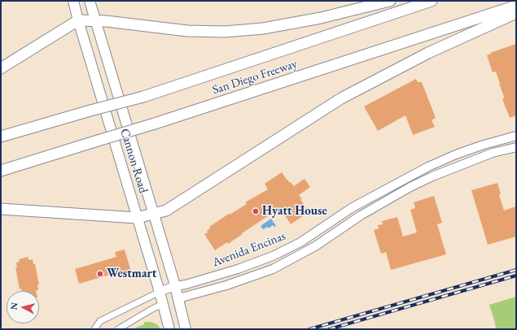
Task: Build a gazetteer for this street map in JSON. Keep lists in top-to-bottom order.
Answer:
{
  "streets": {
    "highway": ["San Diego Freeway"],
    "main road": ["Cannon Road"],
    "street": ["Avenida Encinas"]
  },
  "crossings": [
    ["Cannon Road", "Avenida Encinas"]
  ],
  "places": ["Hyatt House", "Westmart"],
  "north": "left"
}
